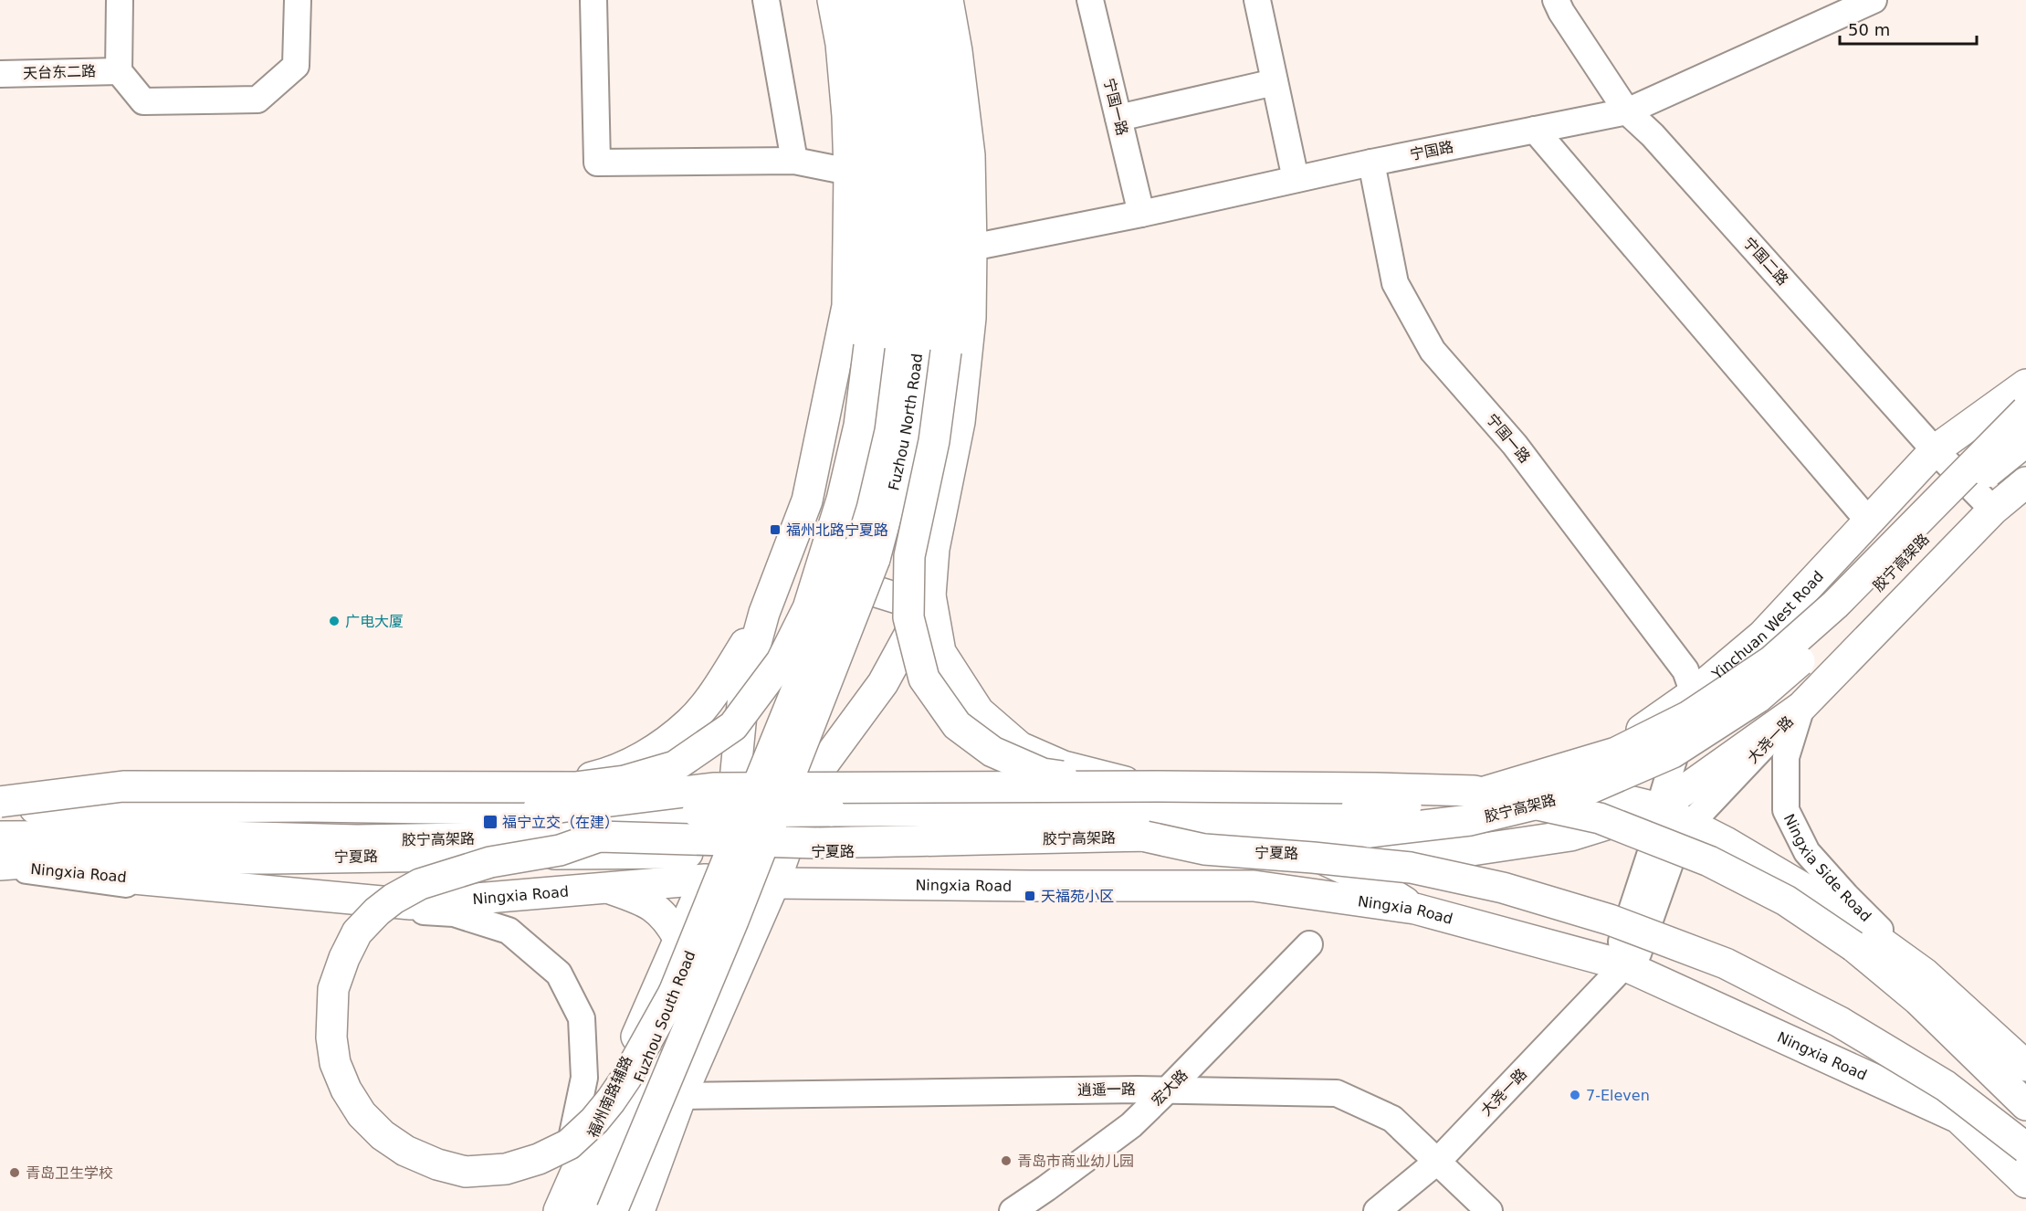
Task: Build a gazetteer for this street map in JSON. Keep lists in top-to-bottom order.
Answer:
{
  "streets": {
    "main road": [
      "Fuzhou North Road",
      "胶宁高架路",
      "Yinchuan West Road",
      "宁夏路",
      "Ningxia Road",
      "Fuzhou South Road",
      "福州南路辅路"
    ],
    "street": [
      "天台东二路",
      "宁国一路",
      "宁国路",
      "宁国二路",
      "大尧一路",
      "Ningxia Side Road",
      "宏大路",
      "逍遥一路"
    ]
  },
  "crossings": [
    ["宁国一路", "宁国路"],
    ["宁国一路", "Yinchuan West Road"],
    ["宁国路", "宁国二路"],
    ["宁国二路", "Yinchuan West Road"],
    ["Fuzhou North Road", "Fuzhou South Road"],
    ["Fuzhou North Road", "福州南路辅路"],
    ["大尧一路", "Ningxia Side Road"],
    ["大尧一路", "Ningxia Road"],
    ["大尧一路", "逍遥一路"],
    ["宁夏路", "Ningxia Road"],
    ["宁夏路", "福州南路辅路"],
    ["Ningxia Road", "福州南路辅路"],
    ["Fuzhou South Road", "福州南路辅路"],
    ["宏大路", "逍遥一路"]
  ],
  "places": {
    "transit": ["福州北路宁夏路", "福宁立交（在建）", "天福苑小区"],
    "other": [
      "广电大厦",
      "7-Eleven",
      "青岛市商业幼儿园",
      "青岛卫生学校"
    ]
  },
  "scale_bar": "50 m"
}
